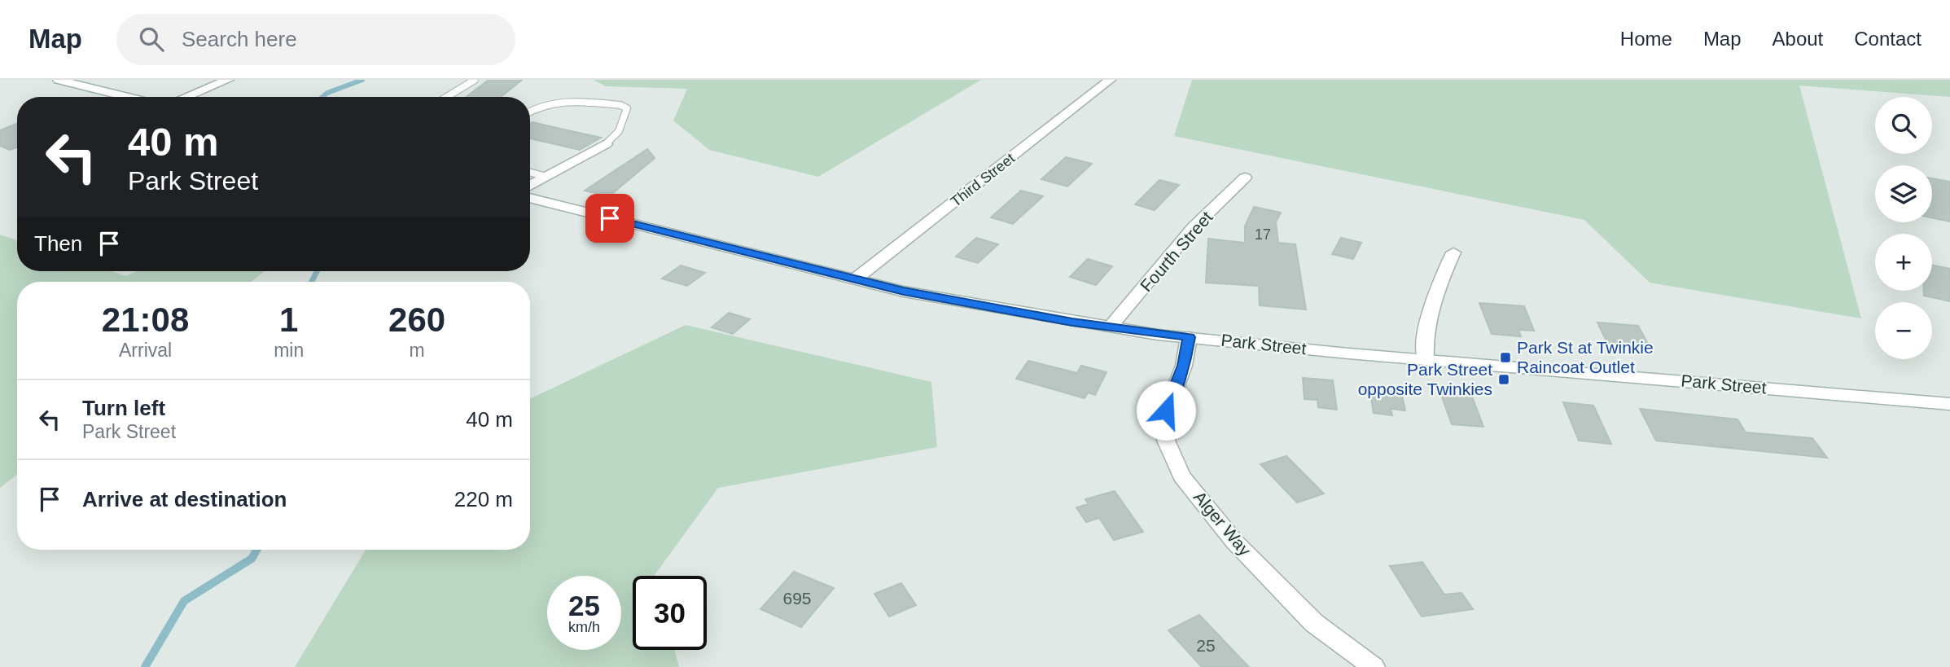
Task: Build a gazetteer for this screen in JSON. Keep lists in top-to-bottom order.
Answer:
{
  "streets": {
    "street": [
      "Third Street",
      "Fourth Street",
      "Park Street",
      "Alger Way"
    ]
  },
  "crossings": [
    ["Third Street", "Park Street"],
    ["Fourth Street", "Park Street"],
    ["Park Street", "Alger Way"]
  ],
  "places": {
    "transit": ["Park St at Twinkie Raincoat Outlet", "Park Street opposite Twinkies"]
  },
  "house_numbers": ["17", "695", "25"],
  "page": {
    "header": "Map",
    "search": "Search here",
    "nav": [
      "Home",
      "Map",
      "About",
      "Contact"
    ],
    "map_buttons": ["+", "−"],
    "turn": ["40 m", "Park Street"],
    "then": "Then",
    "eta": [
      "21:08",
      "Arrival",
      "1",
      "min",
      "260",
      "m"
    ],
    "list": [
      {
        "name": "Turn left",
        "note": "Park Street",
        "value": "40 m"
      },
      {
        "name": "Arrive at destination",
        "value": "220 m"
      }
    ],
    "speed": "25 km/h",
    "limit": "30"
  }
}
